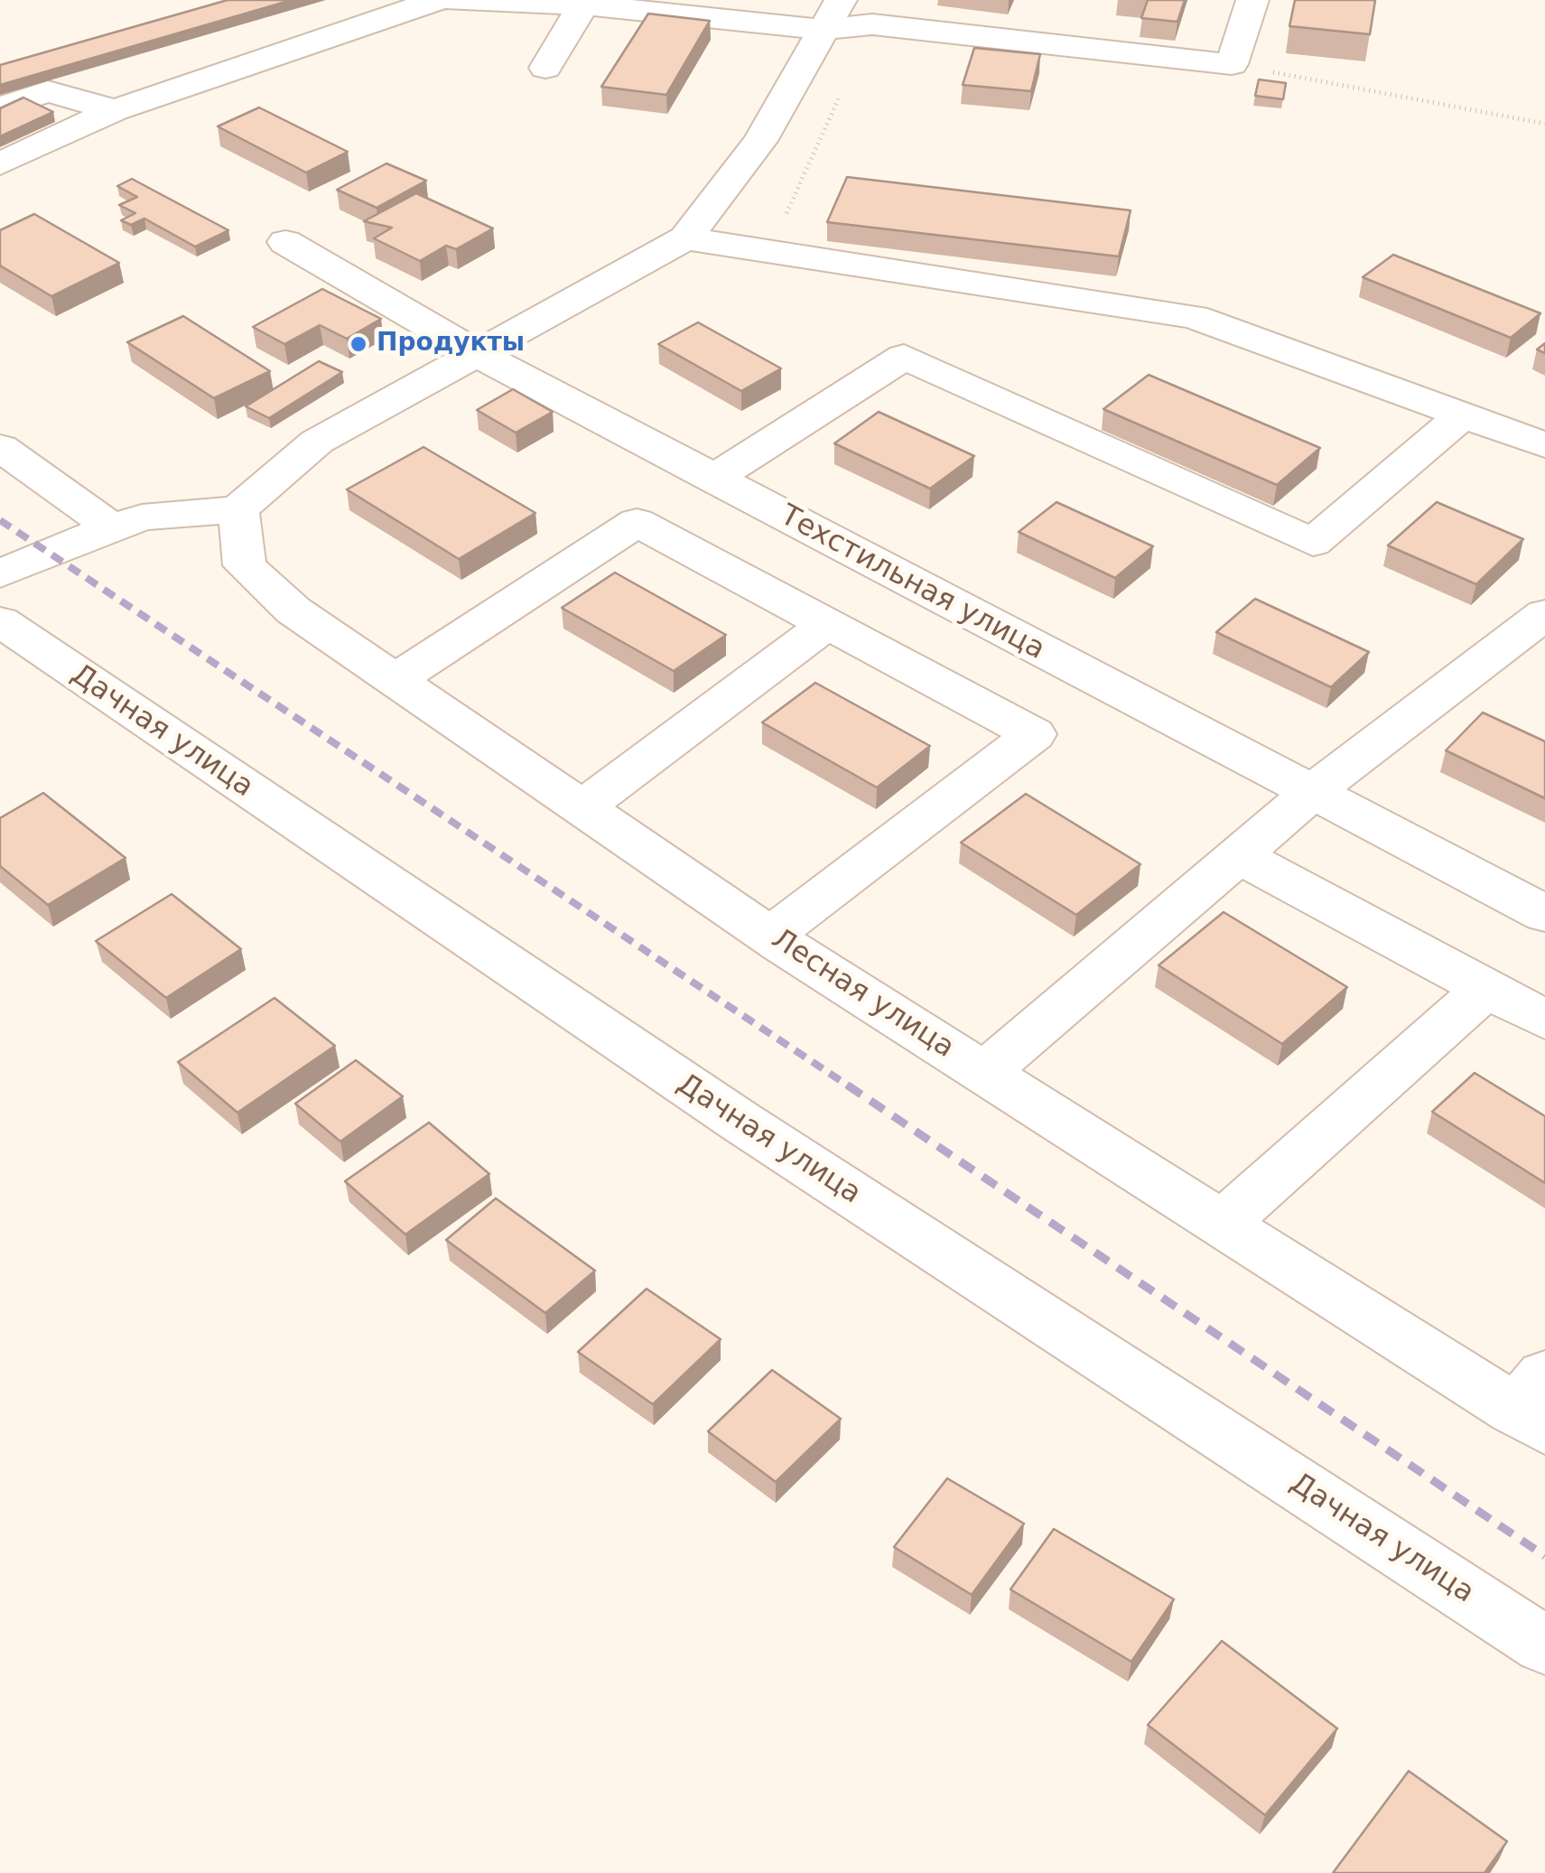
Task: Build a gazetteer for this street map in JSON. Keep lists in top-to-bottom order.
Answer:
{
  "streets": {
    "street": ["Техстильная улица", "Дачная улица", "Лесная улица"]
  },
  "places": ["Продукты"]
}
